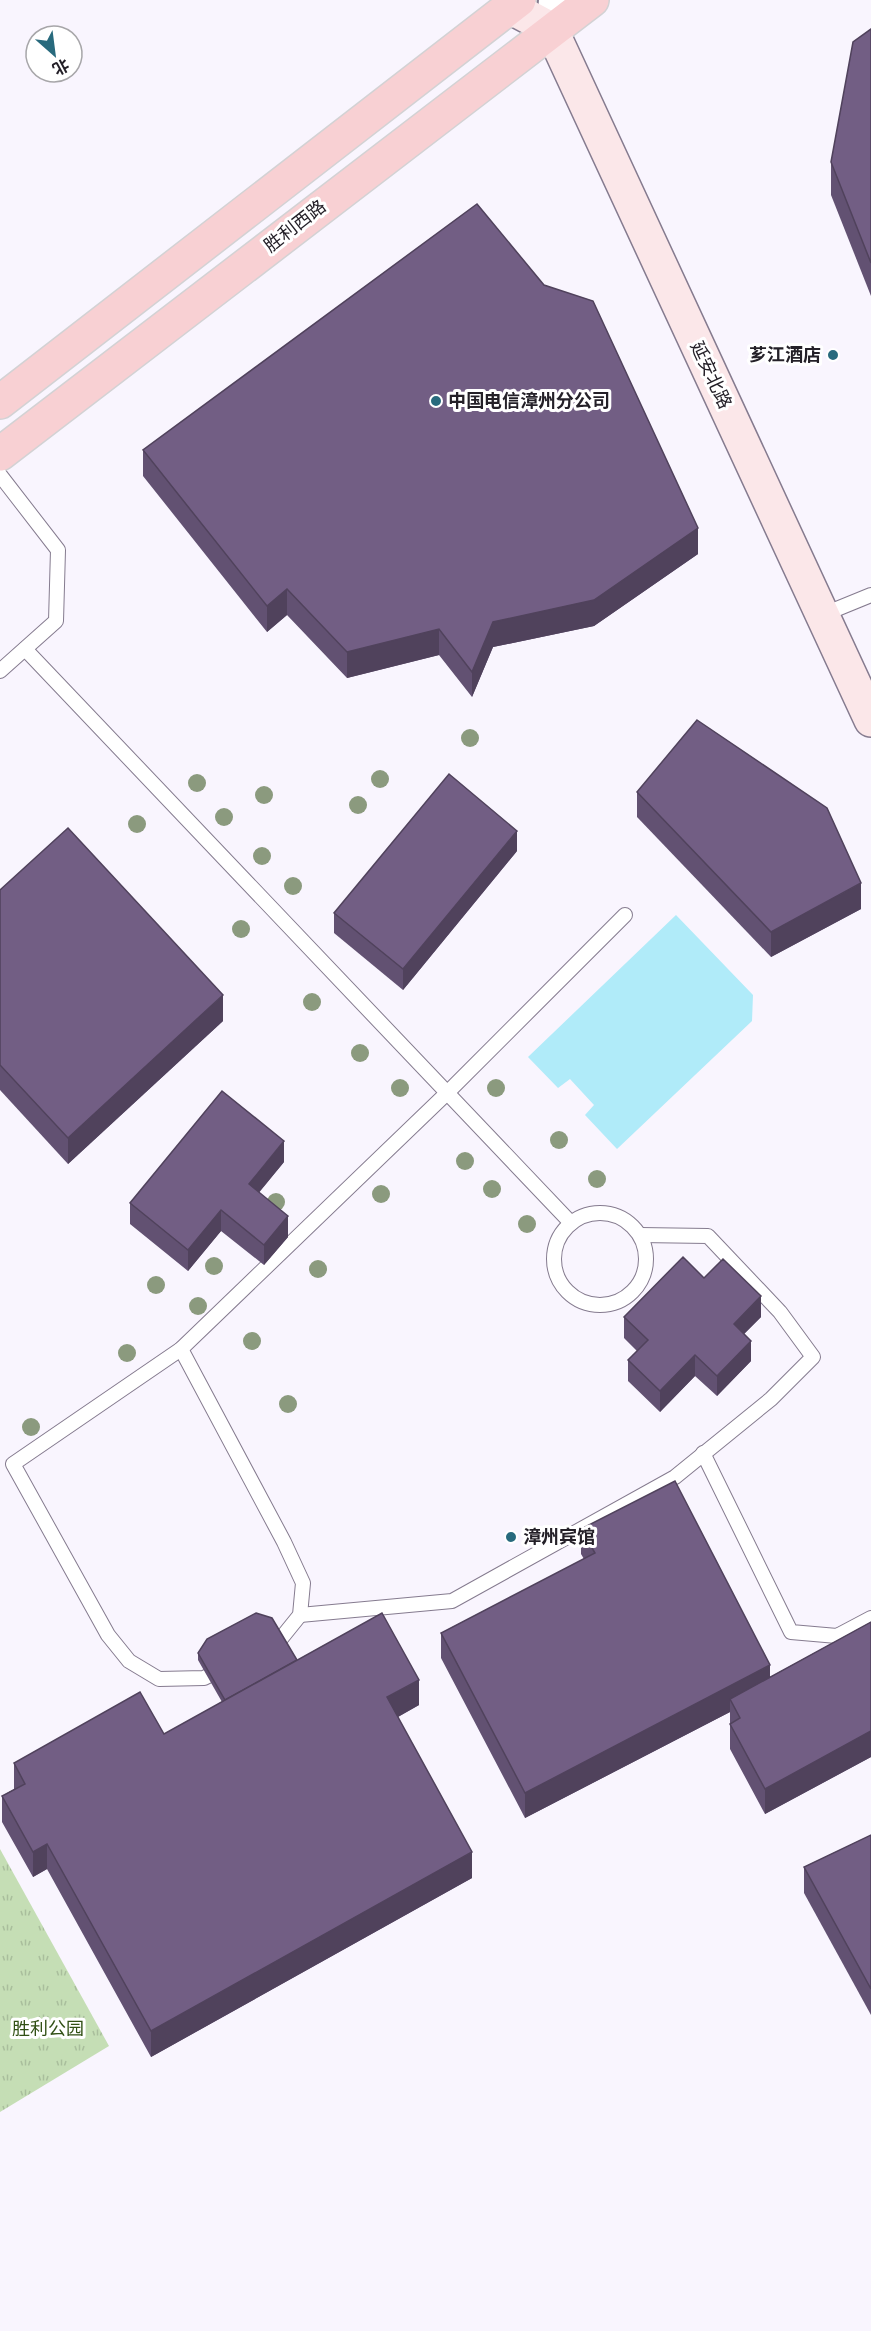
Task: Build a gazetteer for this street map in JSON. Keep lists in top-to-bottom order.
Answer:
{
  "streets": {
    "main road": ["胜利西路", "延安北路"]
  },
  "crossings": [
    ["胜利西路", "延安北路"]
  ],
  "parks": ["胜利公园"],
  "places": ["芗江酒店", "中国电信漳州分公司", "漳州宾馆"],
  "north": "bottom right"
}
